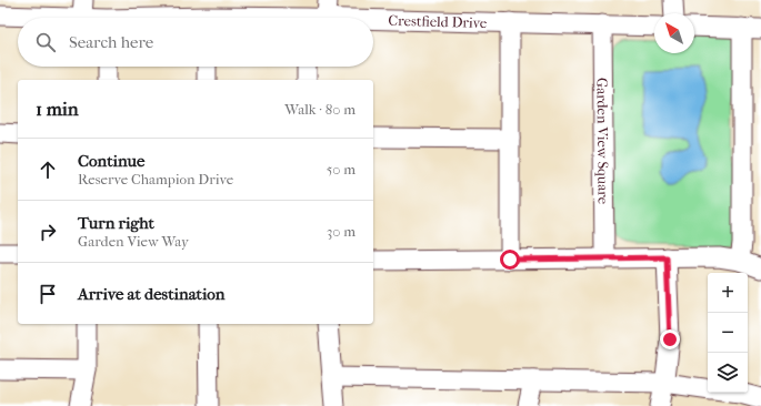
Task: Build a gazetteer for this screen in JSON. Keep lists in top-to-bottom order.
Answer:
{
  "streets": {
    "street": ["Crestfield Drive", "Garden View Square"]
  },
  "crossings": [
    ["Crestfield Drive", "Garden View Square"]
  ],
  "north": "top left",
  "page": {
    "search": "Search here",
    "heading": ["1 min", "Walk · 80 m"],
    "list": [
      ["Continue", "Reserve Champion Drive", "50 m"],
      ["Turn right", "Garden View Way", "30 m"],
      "Arrive at destination"
    ],
    "map_buttons": ["+", "−"]
  }
}
